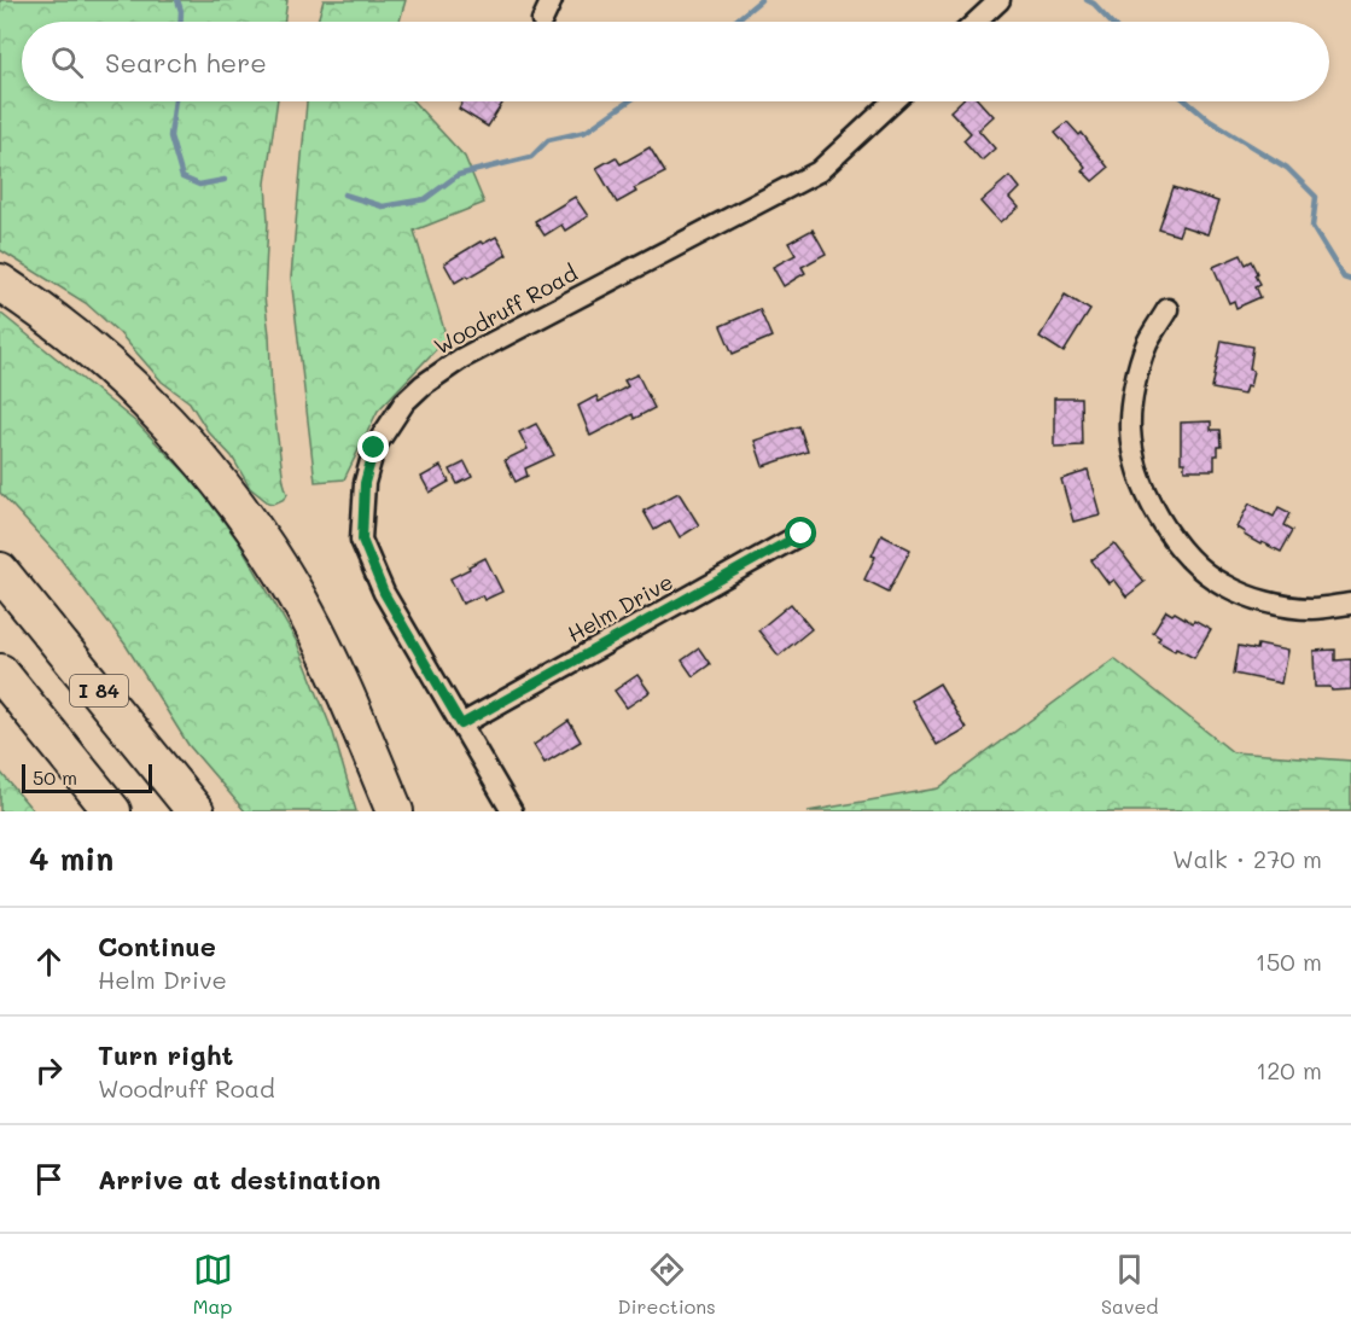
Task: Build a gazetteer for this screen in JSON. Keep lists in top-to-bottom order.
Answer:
{
  "streets": {
    "highway": ["I 84"],
    "street": ["Woodruff Road", "Helm Drive"]
  },
  "crossings": [
    ["Woodruff Road", "Helm Drive"]
  ],
  "scale_bar": "50 m",
  "page": {
    "search": "Search here",
    "scale": "50 m",
    "heading": ["4 min", "Walk · 270 m"],
    "list": [
      ["Continue", "Helm Drive", "150 m"],
      ["Turn right", "Woodruff Road", "120 m"],
      "Arrive at destination"
    ],
    "nav": ["Map", "Directions", "Saved"]
  }
}
